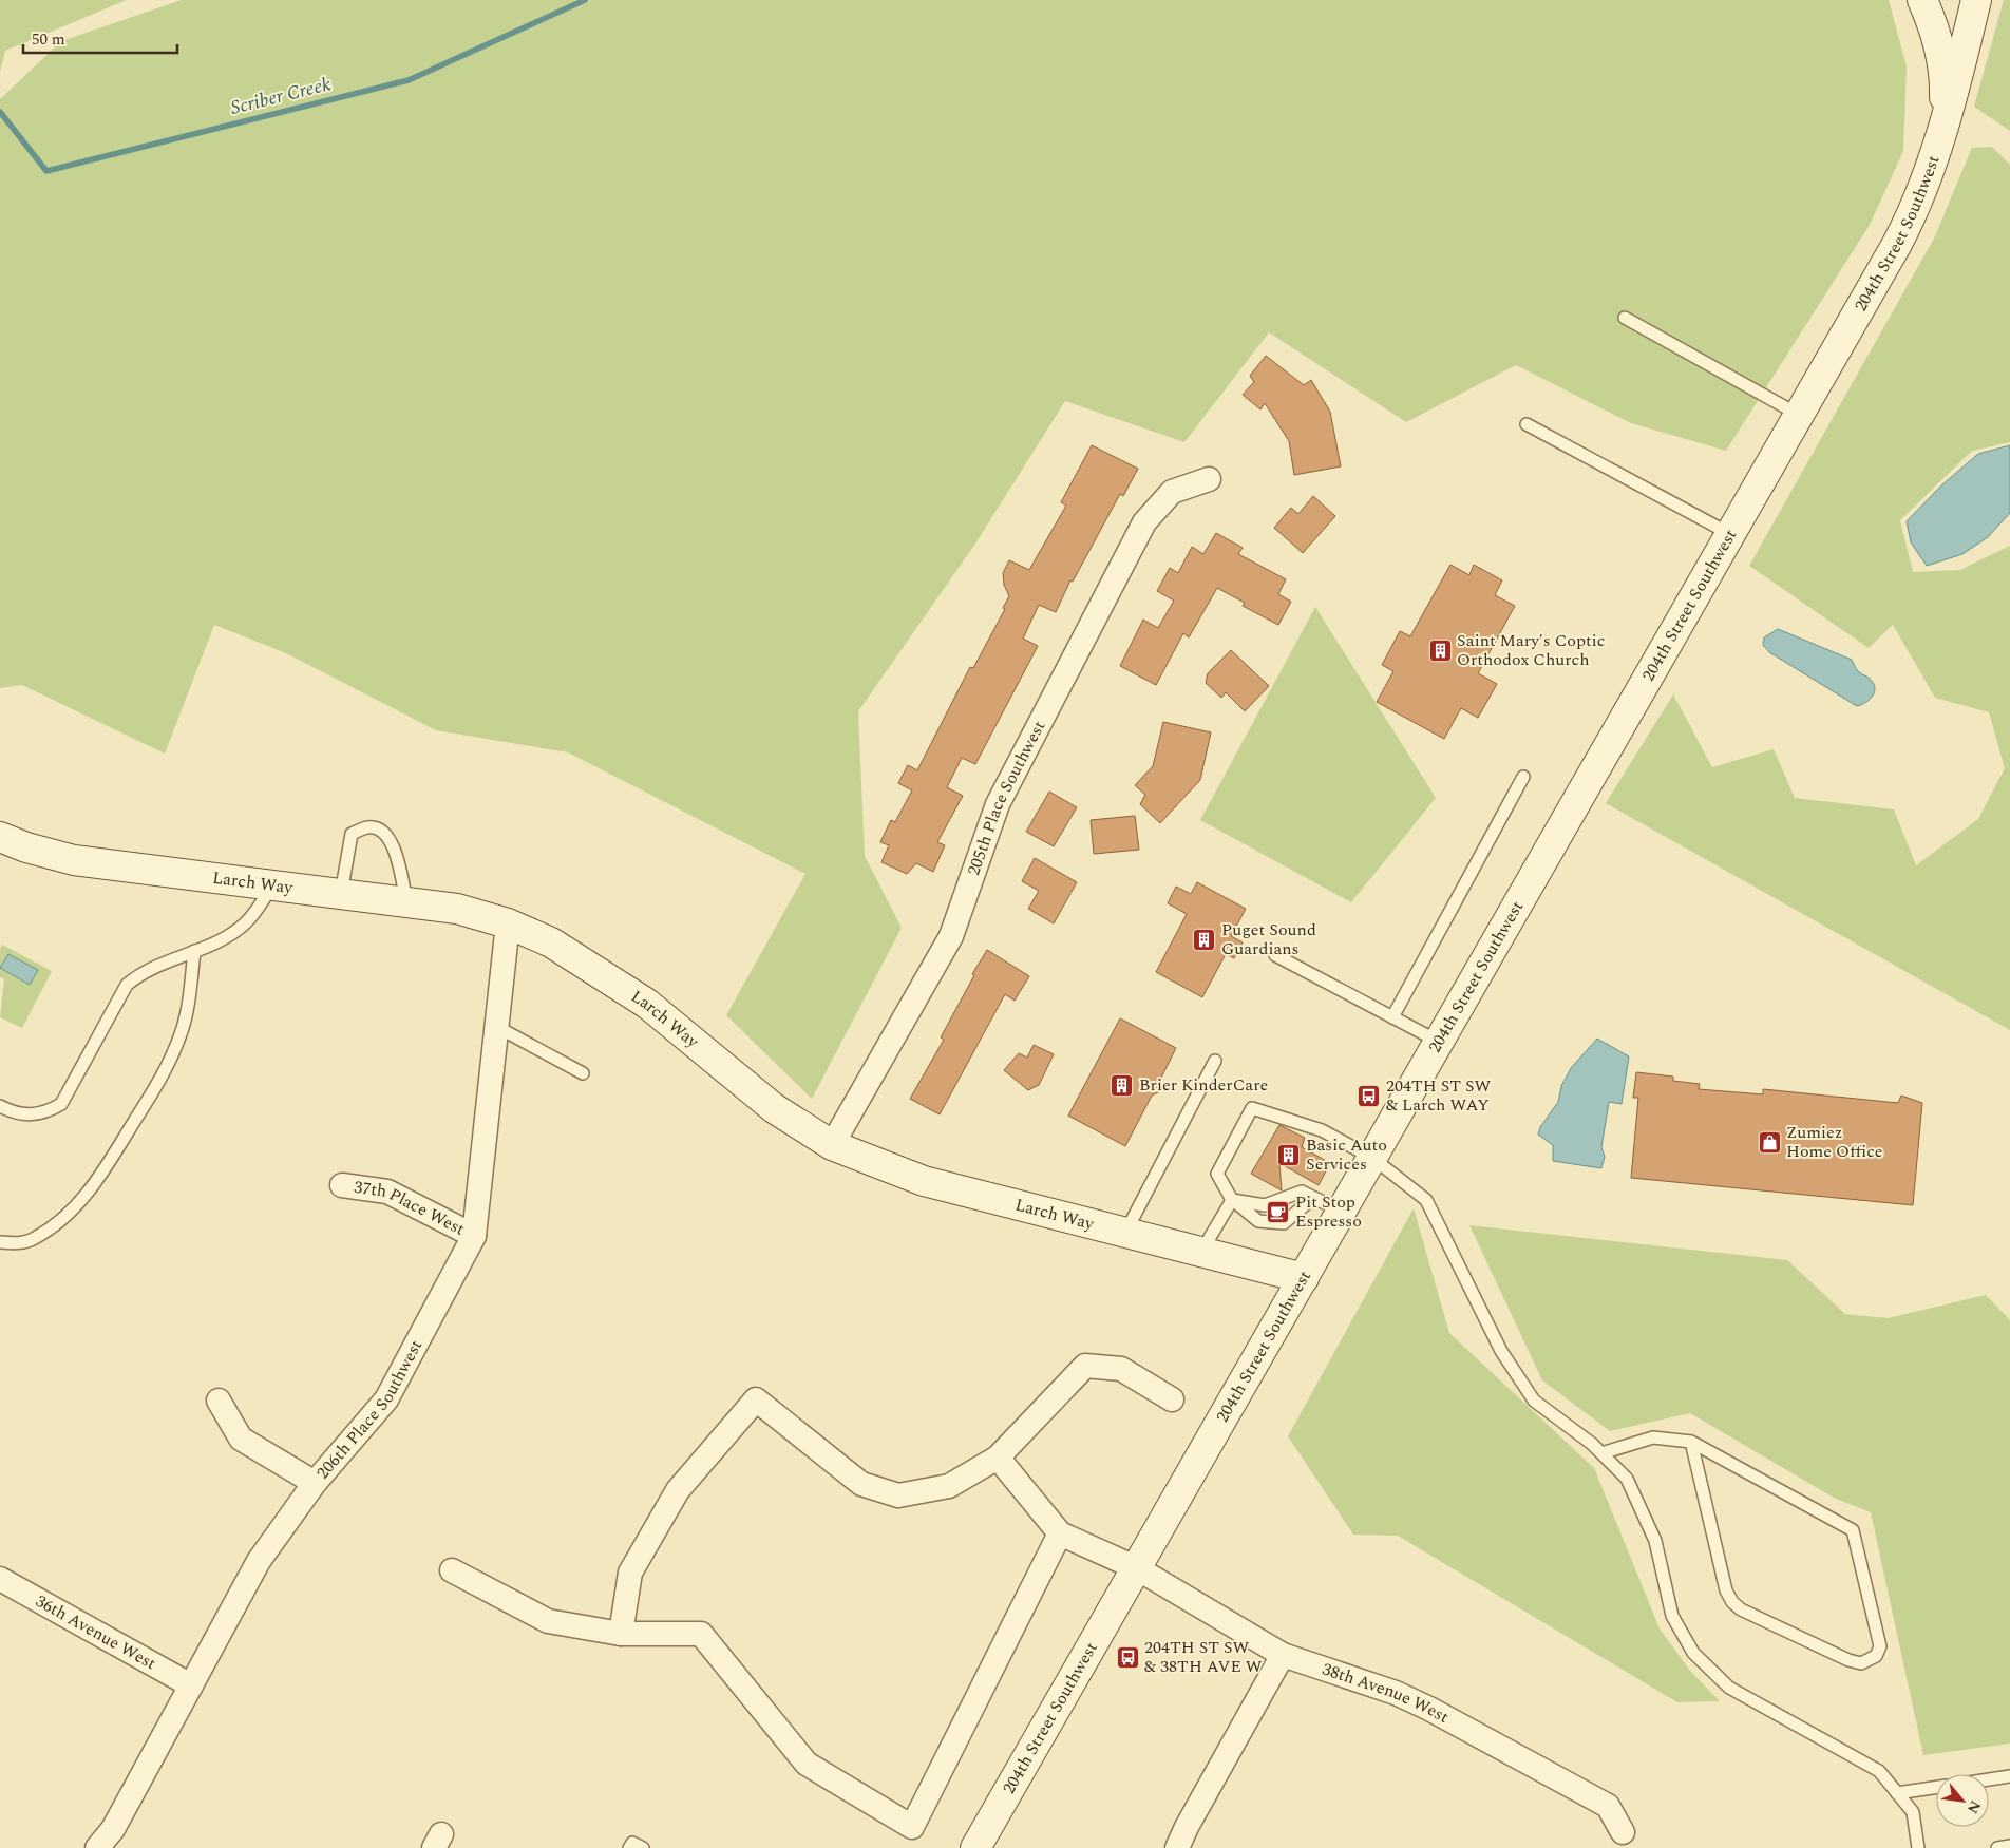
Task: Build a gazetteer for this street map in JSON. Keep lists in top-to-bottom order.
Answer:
{
  "streets": {
    "street": [
      "204th Street Southwest",
      "205th Place Southwest",
      "Larch Way",
      "37th Place West",
      "206th Place Southwest",
      "36th Avenue West",
      "38th Avenue West"
    ]
  },
  "crossings": [
    ["204th Street Southwest", "Larch Way"],
    ["204th Street Southwest", "38th Avenue West"],
    ["205th Place Southwest", "Larch Way"],
    ["Larch Way", "206th Place Southwest"],
    ["37th Place West", "206th Place Southwest"],
    ["206th Place Southwest", "36th Avenue West"]
  ],
  "water": ["Scriber Creek"],
  "places": {
    "building": [
      "Saint Mary's Coptic Orthodox Church",
      "Puget Sound Guardians",
      "Brier KinderCare",
      "Basic Auto Services"
    ],
    "bus stop": ["204TH ST SW & Larch WAY", "204TH ST SW & 38TH AVE W"],
    "shop": ["Zumiez Home Office"],
    "cafe": ["Pit Stop Espresso"]
  },
  "scale_bar": "50 m",
  "north": "bottom right"
}
